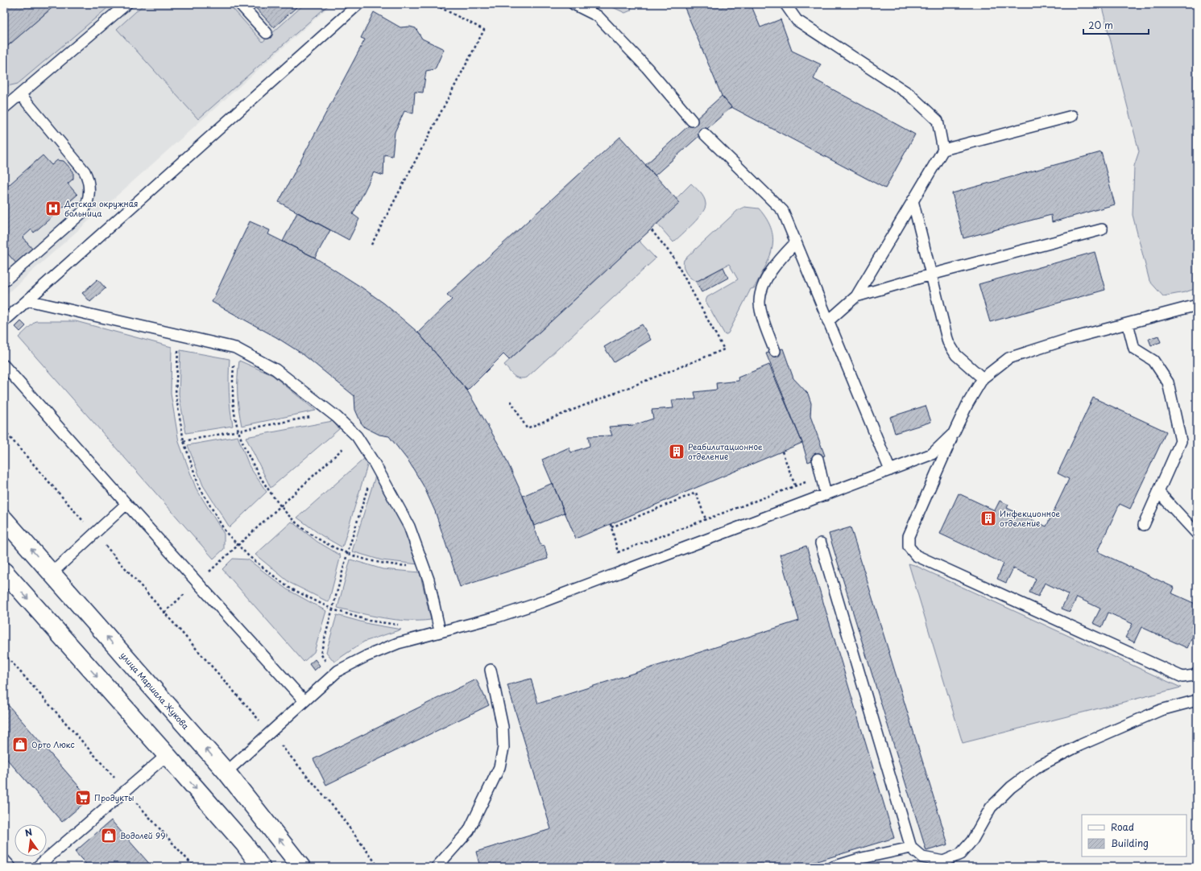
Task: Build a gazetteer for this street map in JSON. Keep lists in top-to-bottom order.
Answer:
{
  "streets": {
    "main road": ["улица Маршала Жукова"]
  },
  "places": {
    "hospital": ["Детская окружная больница"],
    "building": ["Реабилитационное отделение", "Инфекционное отделение"],
    "shop": ["Орто Люкс", "Водолей 99"],
    "supermarket": ["Продукты"]
  },
  "legend": ["Road", "Building"],
  "scale_bar": "20 m",
  "north": "top"
}
